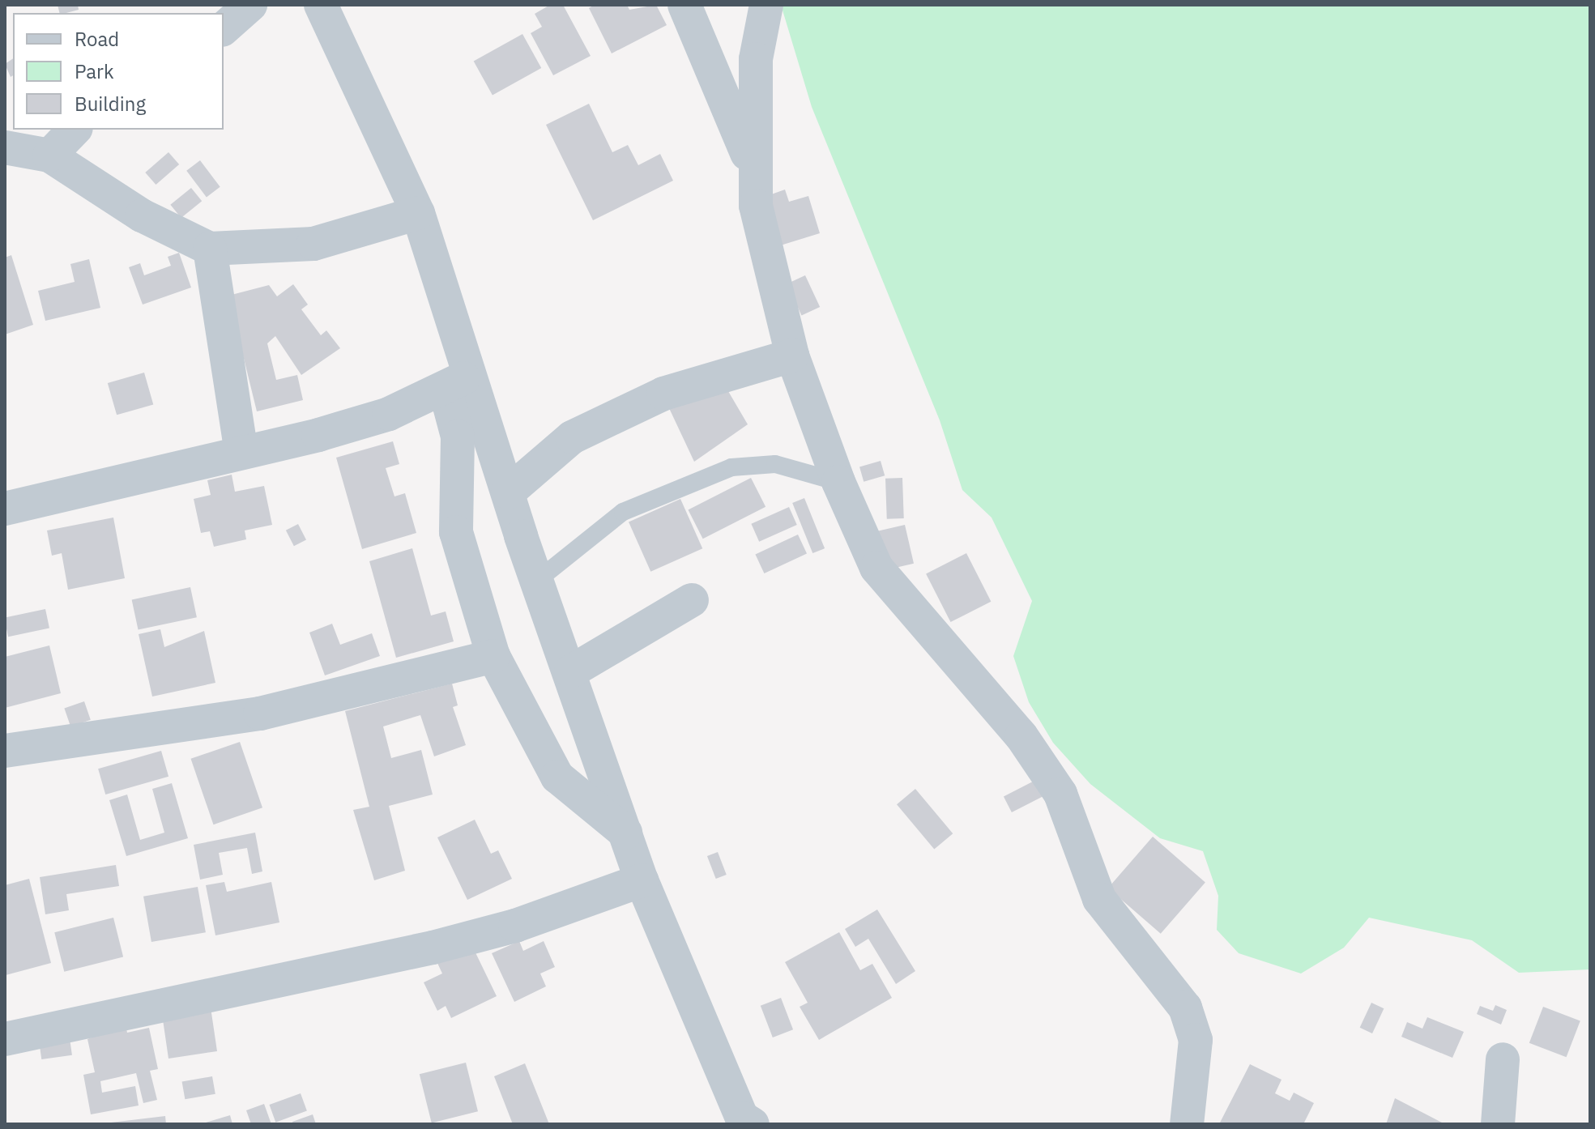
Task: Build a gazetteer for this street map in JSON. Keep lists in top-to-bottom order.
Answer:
{
  "legend": ["Road", "Park", "Building"]
}
